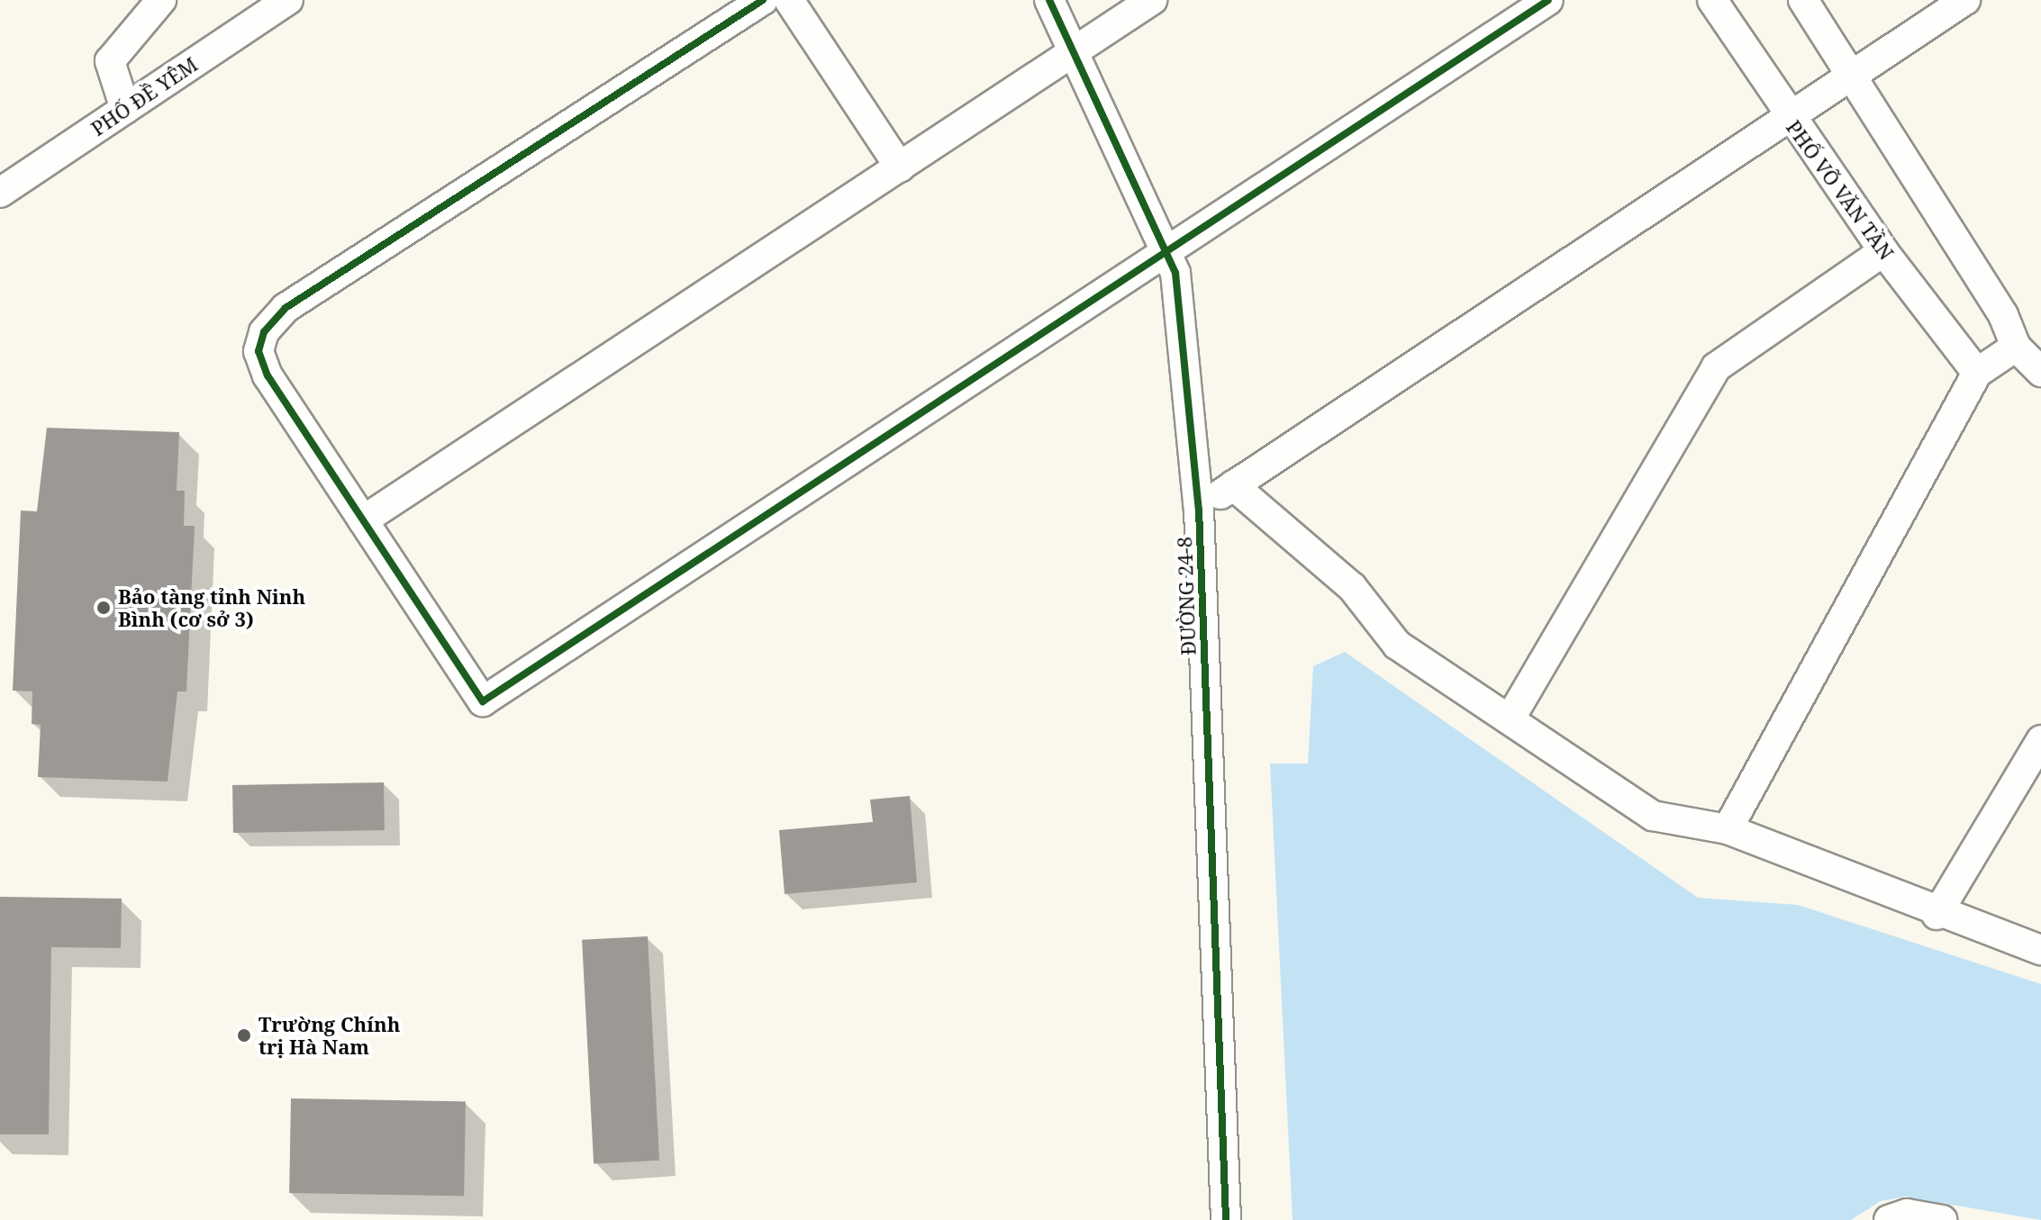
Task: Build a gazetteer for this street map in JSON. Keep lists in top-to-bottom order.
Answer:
{
  "streets": {
    "street": ["PHỐ ĐỀ YÊM", "PHỐ VÕ VĂN TẦN", "ĐƯỜNG 24-8"]
  },
  "places": ["Bảo tàng tỉnh Ninh Bình (cơ sở 3)", "Trường Chính trị Hà Nam"]
}
